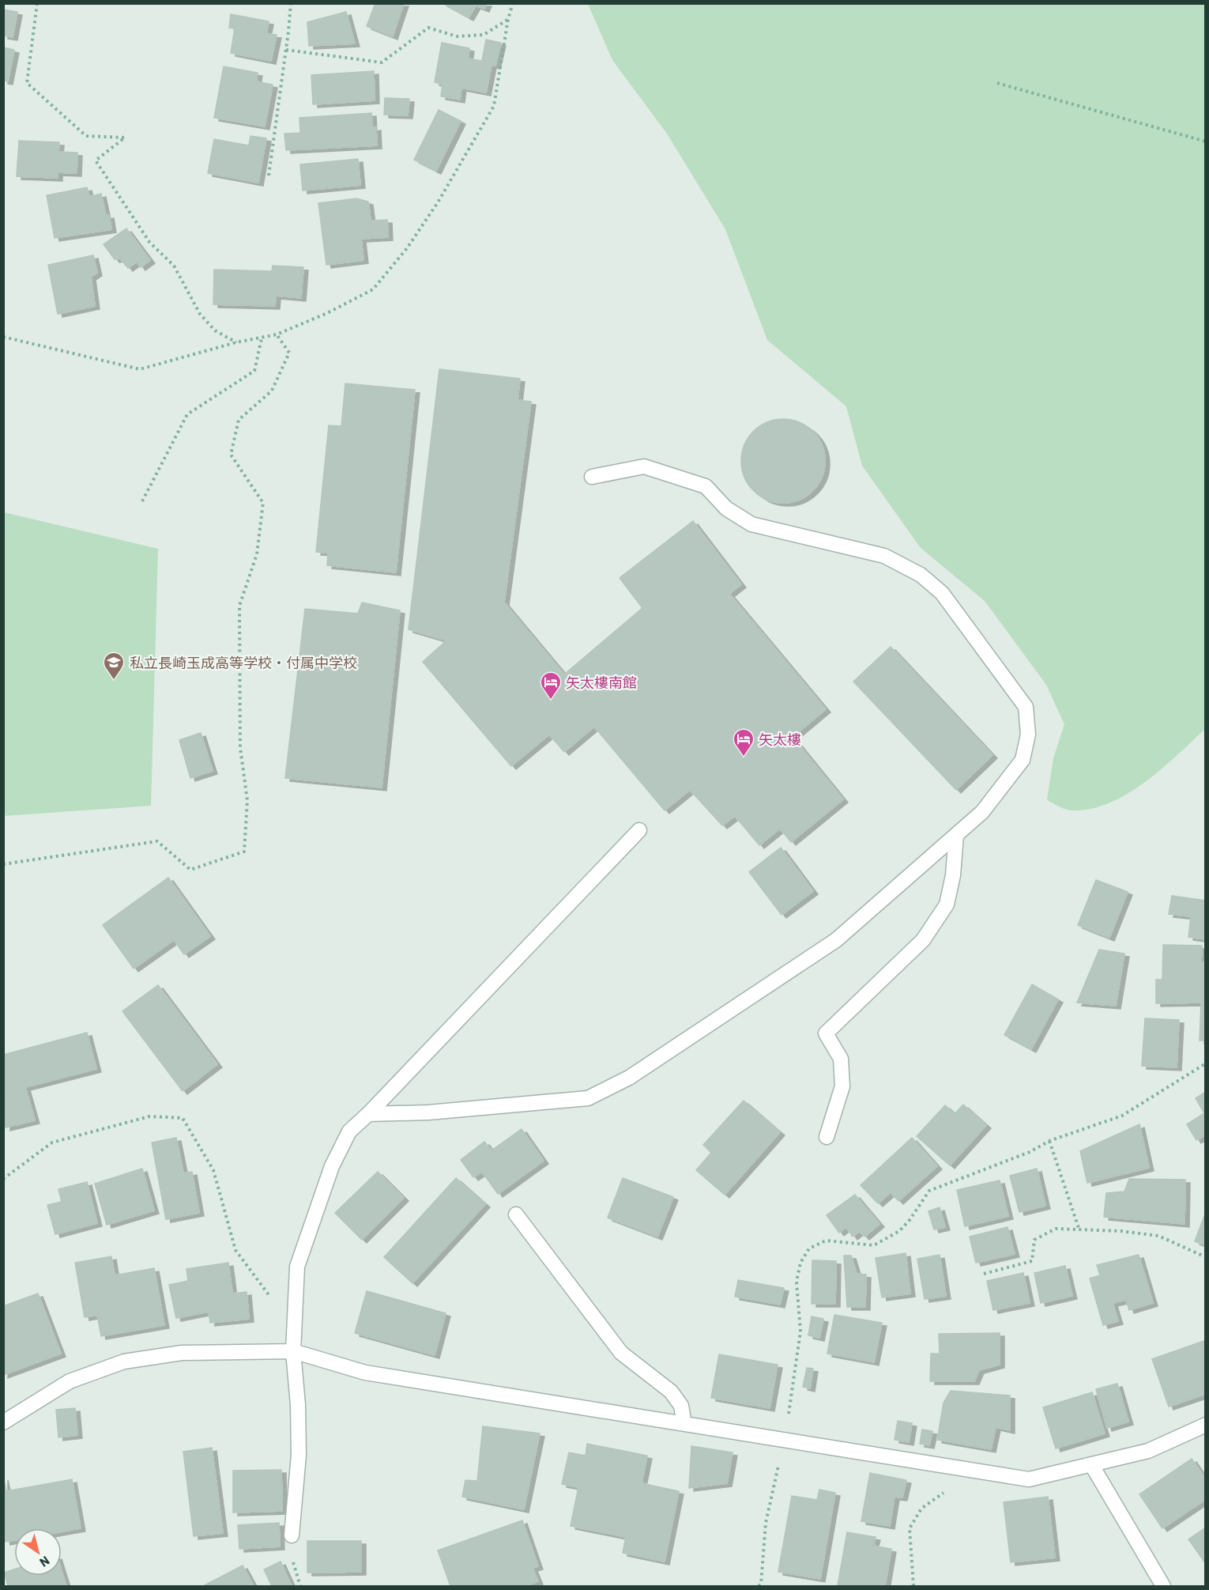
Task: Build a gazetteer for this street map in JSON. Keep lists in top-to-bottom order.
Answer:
{
  "places": {
    "school or university": ["私立長崎玉成高等学校・付属中学校"],
    "hotel": ["矢太樓南館", "矢太樓"]
  },
  "north": "bottom right"
}
